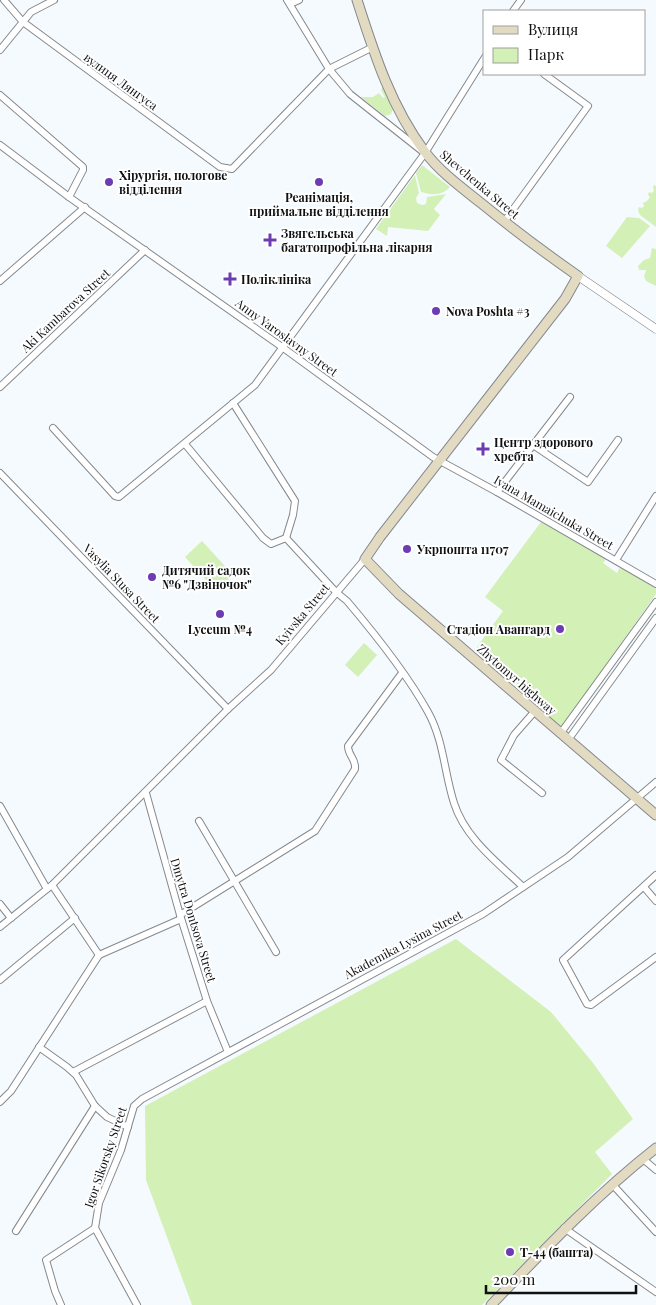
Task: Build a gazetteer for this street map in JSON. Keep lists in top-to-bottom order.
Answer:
{
  "streets": {
    "main road": ["Shevchenka Street", "Kyivska Street", "Zhytomyr highway"],
    "street": [
      "вулиця Лянгуса",
      "Aki Kambarova Street",
      "Anny Yaroslavny Street",
      "Ivana Mamaichuka Street",
      "Vasylia Stusa Street",
      "Dmytra Dontsova Street",
      "Akademika Lysina Street",
      "Igor Sikorsky Street"
    ]
  },
  "crossings": [
    ["Shevchenka Street", "Kyivska Street"],
    ["Aki Kambarova Street", "Anny Yaroslavny Street"],
    ["Anny Yaroslavny Street", "Ivana Mamaichuka Street"],
    ["Anny Yaroslavny Street", "Kyivska Street"],
    ["Ivana Mamaichuka Street", "Kyivska Street"],
    ["Vasylia Stusa Street", "Kyivska Street"],
    ["Kyivska Street", "Zhytomyr highway"],
    ["Kyivska Street", "Dmytra Dontsova Street"],
    ["Zhytomyr highway", "Akademika Lysina Street"],
    ["Dmytra Dontsova Street", "Akademika Lysina Street"],
    ["Akademika Lysina Street", "Igor Sikorsky Street"]
  ],
  "places": {
    "other": [
      "Хірургія, пологове відділення",
      "Реанімація, приймальне відділення",
      "Nova Poshta #3",
      "Укрпошта 11707",
      "Дитячий садок №6 \"Дзвіночок\"",
      "Lyceum №4",
      "Стадіон Авангард",
      "Т-44 (башта)"
    ],
    "health": ["Звягельська багатопрофільна лікарня", "Поліклініка", "Центр здорового хребта"]
  },
  "legend": ["Вулиця", "Парк"],
  "scale_bar": "200 m"
}
